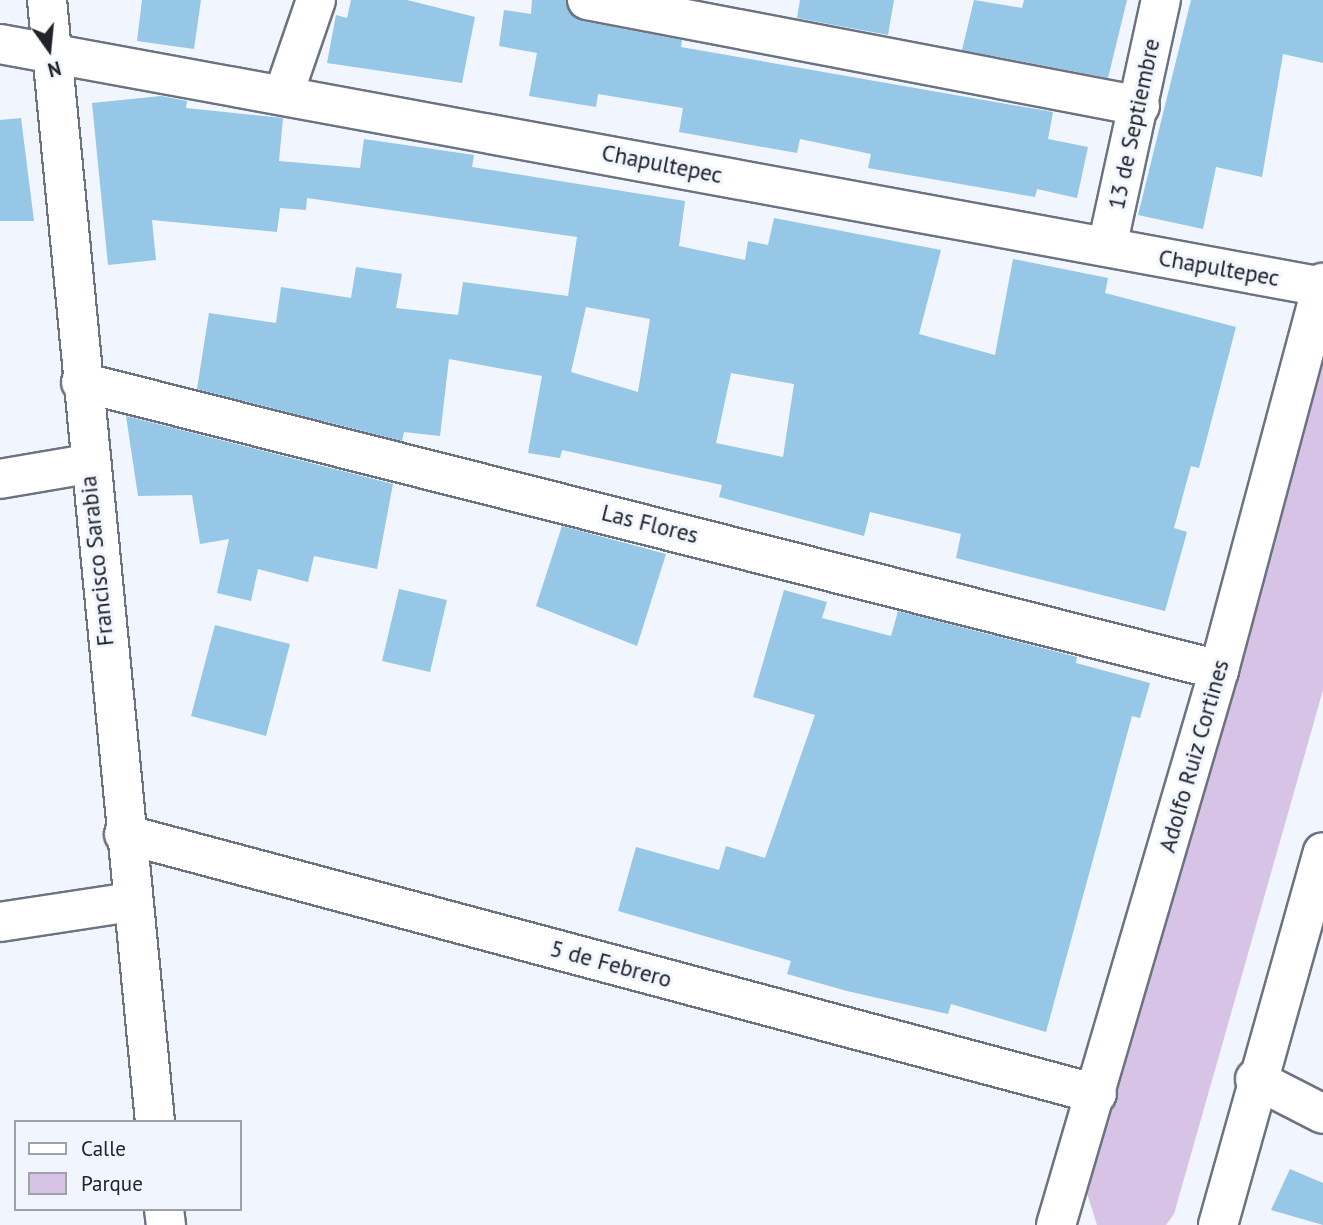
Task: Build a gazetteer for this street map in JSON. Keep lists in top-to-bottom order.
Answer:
{
  "streets": {
    "street": [
      "13 de Septiembre",
      "Chapultepec",
      "Las Flores",
      "Francisco Sarabia",
      "Adolfo Ruiz Cortines",
      "5 de Febrero"
    ]
  },
  "crossings": [
    ["13 de Septiembre", "Chapultepec"],
    ["Chapultepec", "Francisco Sarabia"],
    ["Chapultepec", "Adolfo Ruiz Cortines"],
    ["Las Flores", "Francisco Sarabia"],
    ["Las Flores", "Adolfo Ruiz Cortines"],
    ["Francisco Sarabia", "5 de Febrero"],
    ["Adolfo Ruiz Cortines", "5 de Febrero"]
  ],
  "legend": ["Calle", "Parque"],
  "north": "bottom"
}
